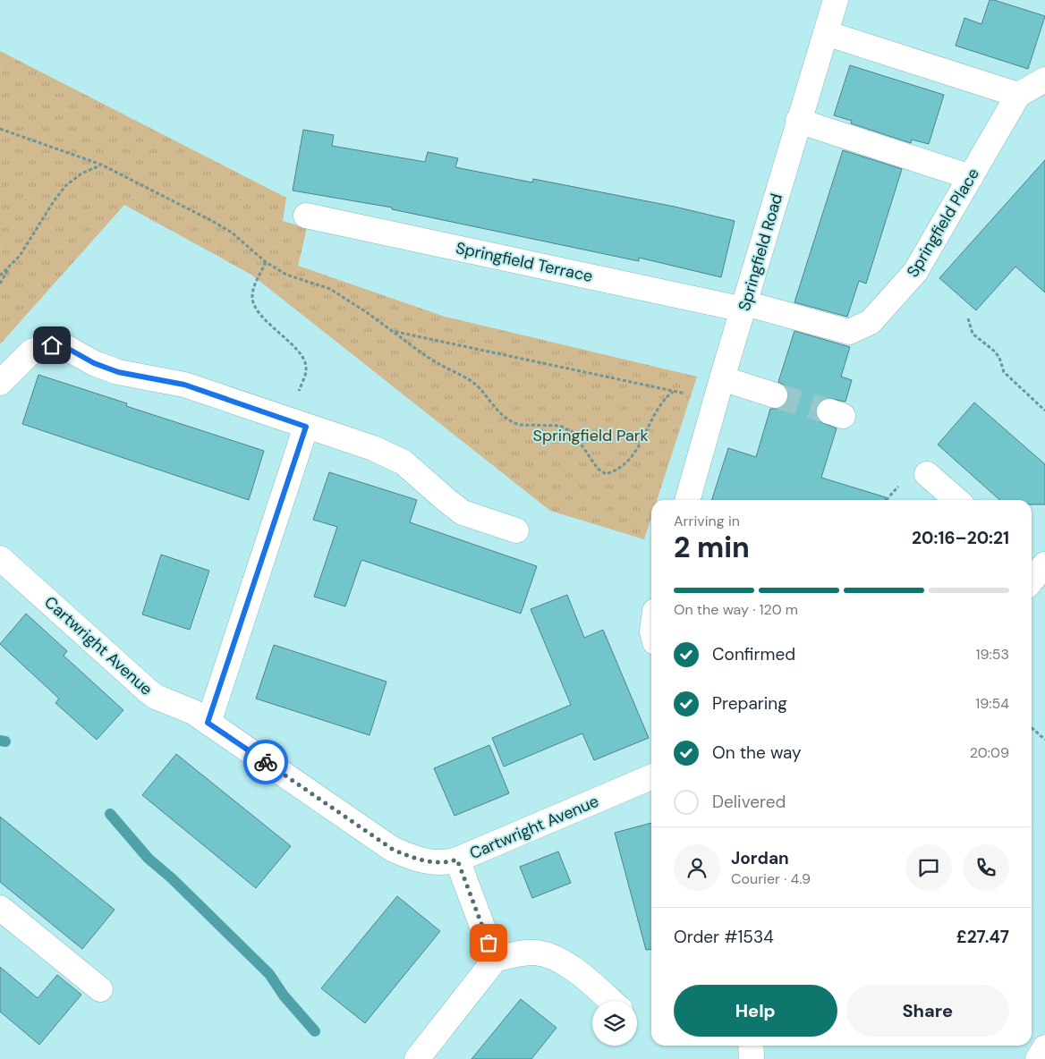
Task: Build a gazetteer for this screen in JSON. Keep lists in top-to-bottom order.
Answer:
{
  "streets": {
    "street": [
      "Springfield Place",
      "Springfield Road",
      "Springfield Terrace",
      "Cartwright Avenue"
    ]
  },
  "crossings": [
    ["Springfield Place", "Springfield Road"],
    ["Springfield Place", "Springfield Terrace"],
    ["Springfield Road", "Springfield Terrace"]
  ],
  "parks": ["Springfield Park"],
  "page": {
    "heading": ["2 min", "Arriving in", "20:16–20:21"],
    "panel": [
      "Jordan",
      "Courier · 4.9",
      "Order #1534",
      "£27.47"
    ],
    "bar": "On the way · 120 m",
    "list": [
      ["Confirmed", "19:53"],
      ["Preparing", "19:54"],
      ["On the way", "20:09"],
      "Delivered"
    ],
    "buttons": ["Help", "Share"]
  }
}
